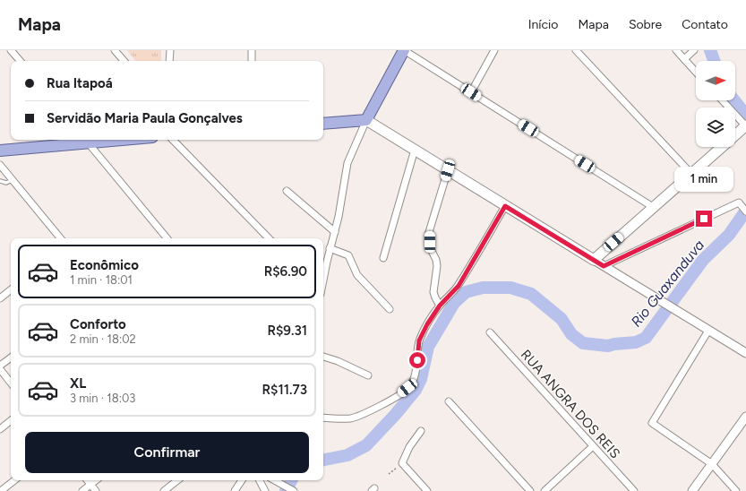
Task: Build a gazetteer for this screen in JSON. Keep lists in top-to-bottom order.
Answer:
{
  "streets": {
    "street": ["RUA ANGRA DOS REIS"]
  },
  "water": ["Rio Guaxanduva"],
  "north": "right",
  "page": {
    "header": "Mapa",
    "nav": [
      "Início",
      "Mapa",
      "Sobre",
      "Contato"
    ],
    "banner": ["Rua Itapoá", "Servidão Maria Paula Gonçalves"],
    "bubble": "1 min",
    "list": [
      {
        "name": "Econômico",
        "note": "1 min · 18:01",
        "value": "R$6.90"
      },
      {
        "name": "Conforto",
        "note": "2 min · 18:02",
        "value": "R$9.31"
      },
      {
        "name": "XL",
        "note": "3 min · 18:03",
        "value": "R$11.73"
      }
    ],
    "buttons": "Confirmar"
  }
}
